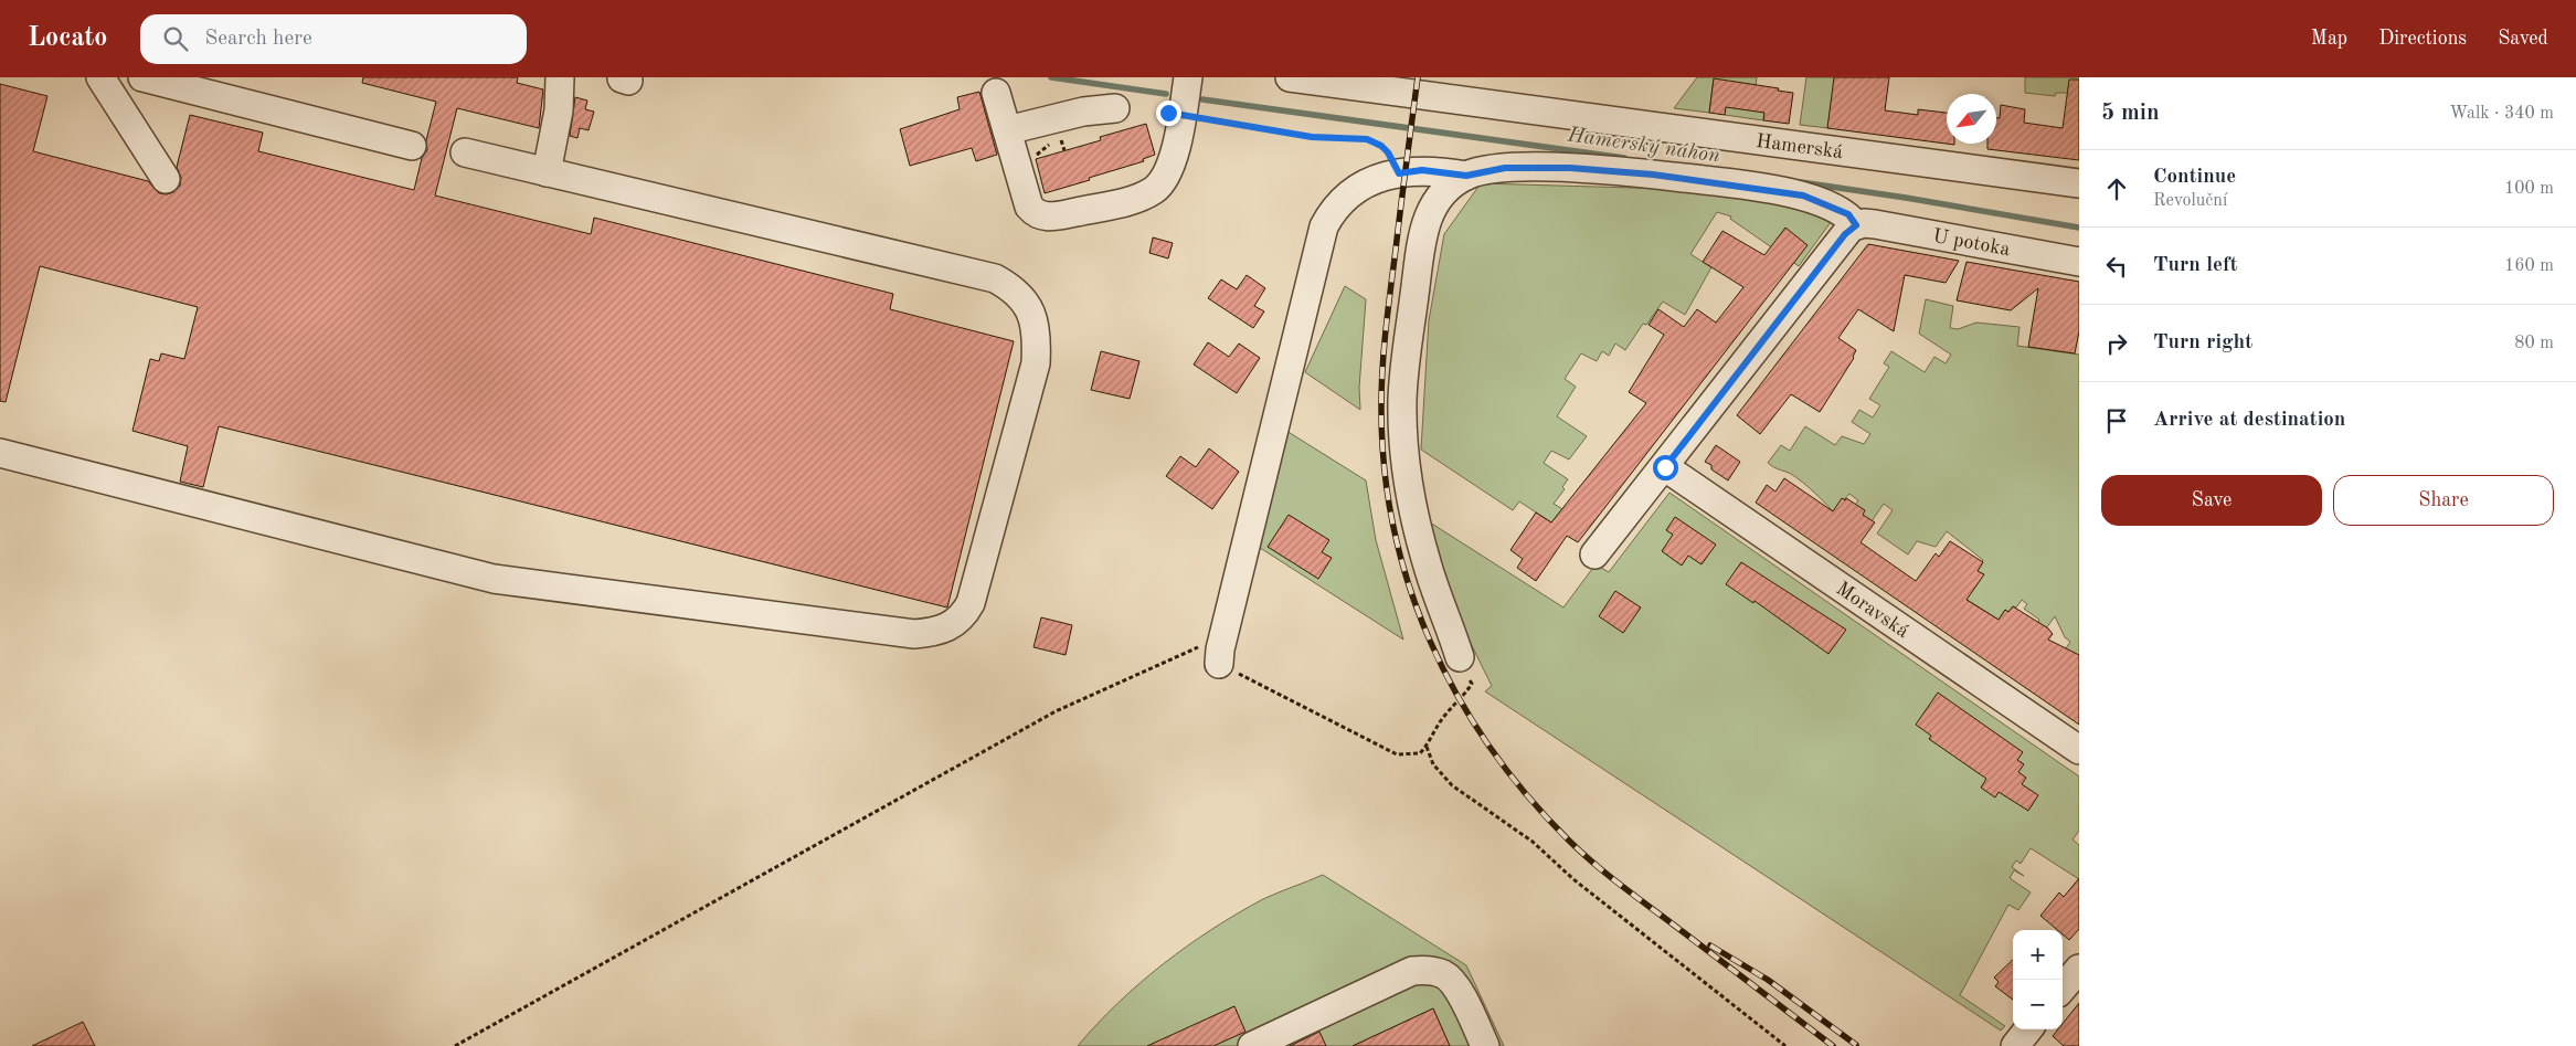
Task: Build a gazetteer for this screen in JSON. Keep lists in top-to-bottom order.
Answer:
{
  "streets": {
    "street": ["Hamerská", "U potoka", "Moravská"]
  },
  "water": ["Hamerský náhon"],
  "north": "bottom left",
  "page": {
    "header": "Locato",
    "search": "Search here",
    "nav": ["Map", "Directions", "Saved"],
    "heading": ["5 min", "Walk · 340 m"],
    "list": [
      ["Continue", "Revoluční", "100 m"],
      ["Turn left", "160 m"],
      ["Turn right", "80 m"],
      "Arrive at destination"
    ],
    "buttons": ["Save", "Share"],
    "map_buttons": ["+", "−"]
  }
}
